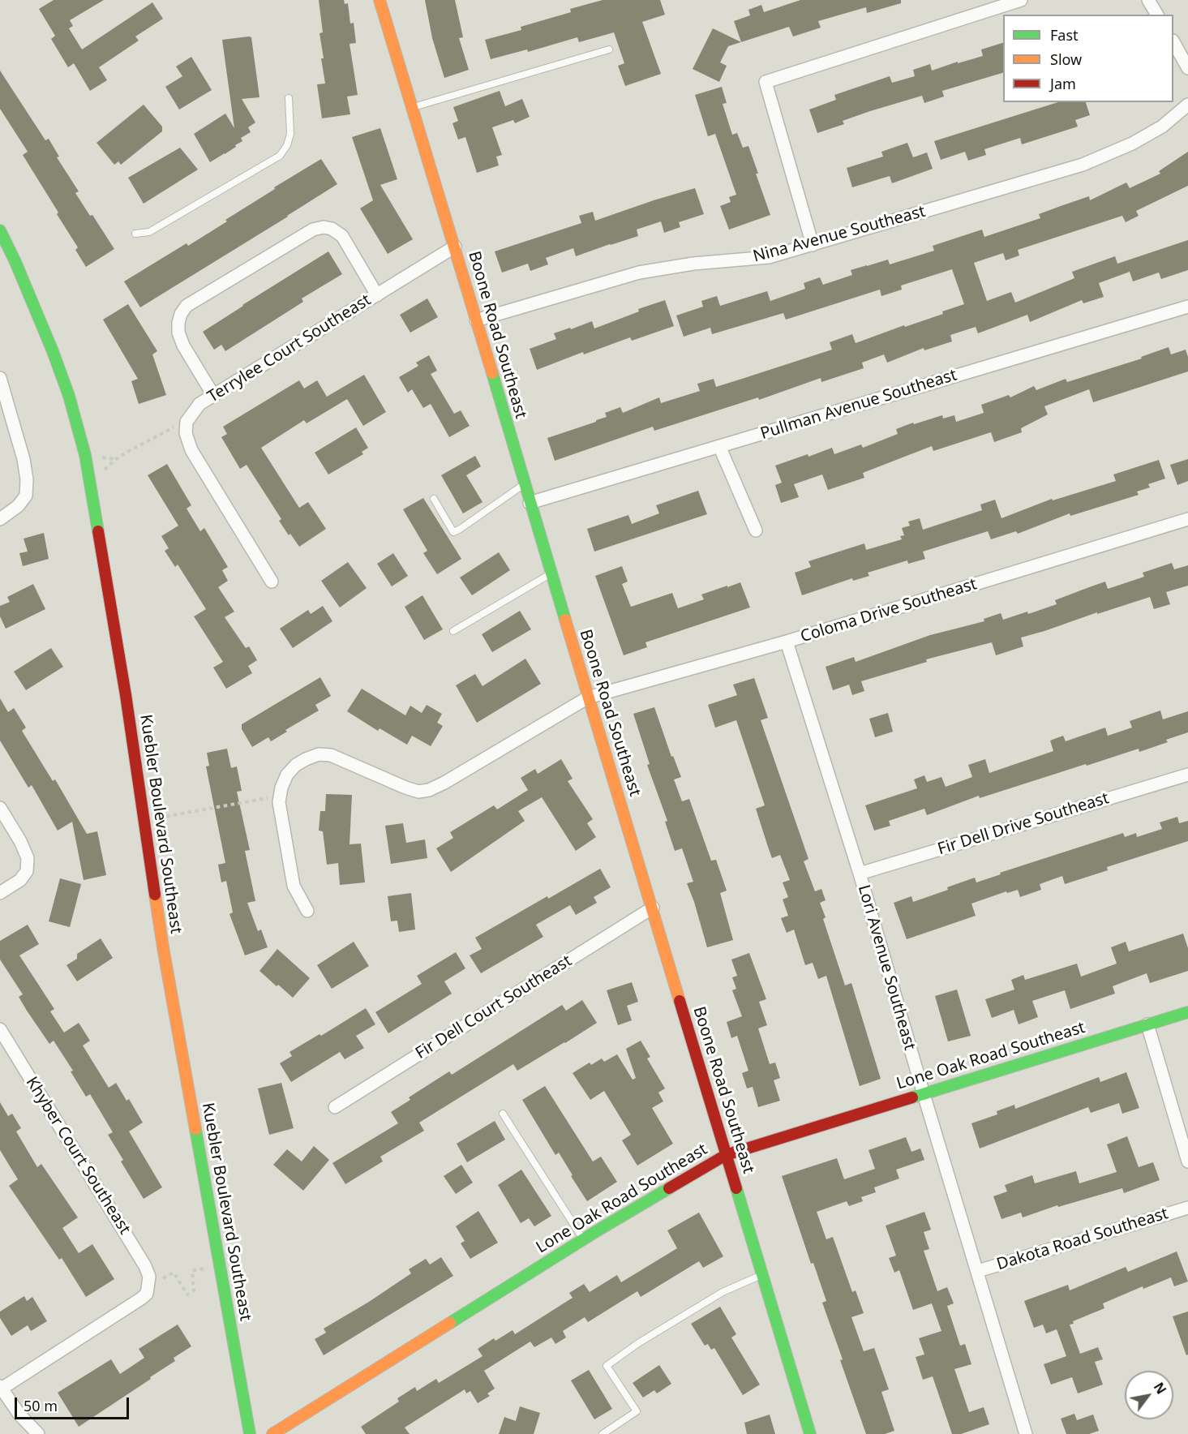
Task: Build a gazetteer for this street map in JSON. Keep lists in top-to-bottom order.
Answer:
{
  "streets": {
    "street": [
      "Nina Avenue Southeast",
      "Boone Road Southeast",
      "Terrylee Court Southeast",
      "Pullman Avenue Southeast",
      "Coloma Drive Southeast",
      "Kuebler Boulevard Southeast",
      "Fir Dell Drive Southeast",
      "Lori Avenue Southeast",
      "Fir Dell Court Southeast",
      "Lone Oak Road Southeast",
      "Khyber Court Southeast",
      "Dakota Road Southeast"
    ]
  },
  "crossings": [
    ["Nina Avenue Southeast", "Boone Road Southeast"],
    ["Boone Road Southeast", "Terrylee Court Southeast"],
    ["Boone Road Southeast", "Pullman Avenue Southeast"],
    ["Boone Road Southeast", "Coloma Drive Southeast"],
    ["Boone Road Southeast", "Fir Dell Court Southeast"],
    ["Boone Road Southeast", "Lone Oak Road Southeast"],
    ["Coloma Drive Southeast", "Lori Avenue Southeast"],
    ["Fir Dell Drive Southeast", "Lori Avenue Southeast"],
    ["Lori Avenue Southeast", "Lone Oak Road Southeast"],
    ["Lori Avenue Southeast", "Dakota Road Southeast"]
  ],
  "legend": ["Fast", "Slow", "Jam"],
  "scale_bar": "50 m",
  "north": "top right"
}
